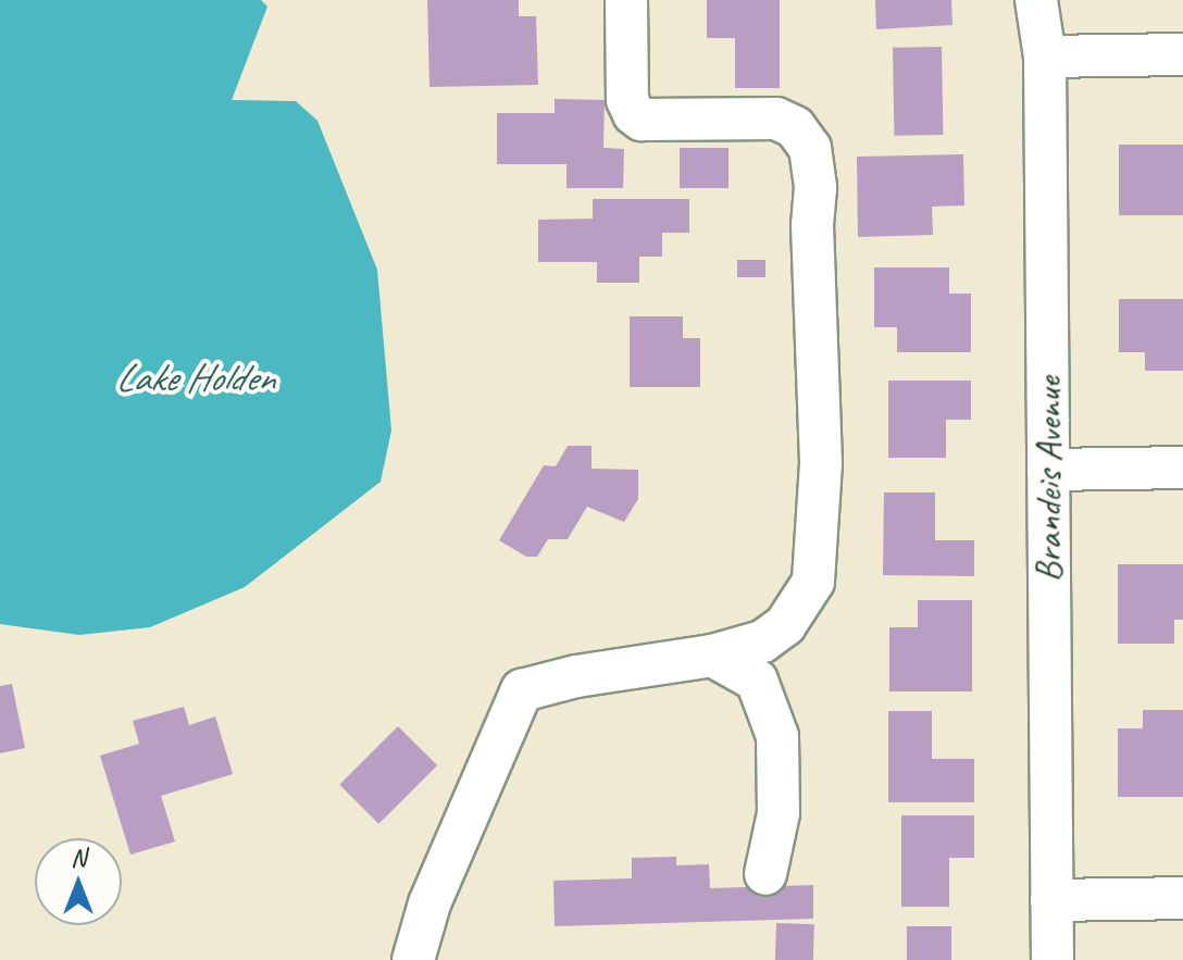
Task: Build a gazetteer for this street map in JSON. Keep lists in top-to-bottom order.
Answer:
{
  "streets": {
    "street": ["Brandeis Avenue"]
  },
  "water": ["Lake Holden"],
  "north": "top"
}
